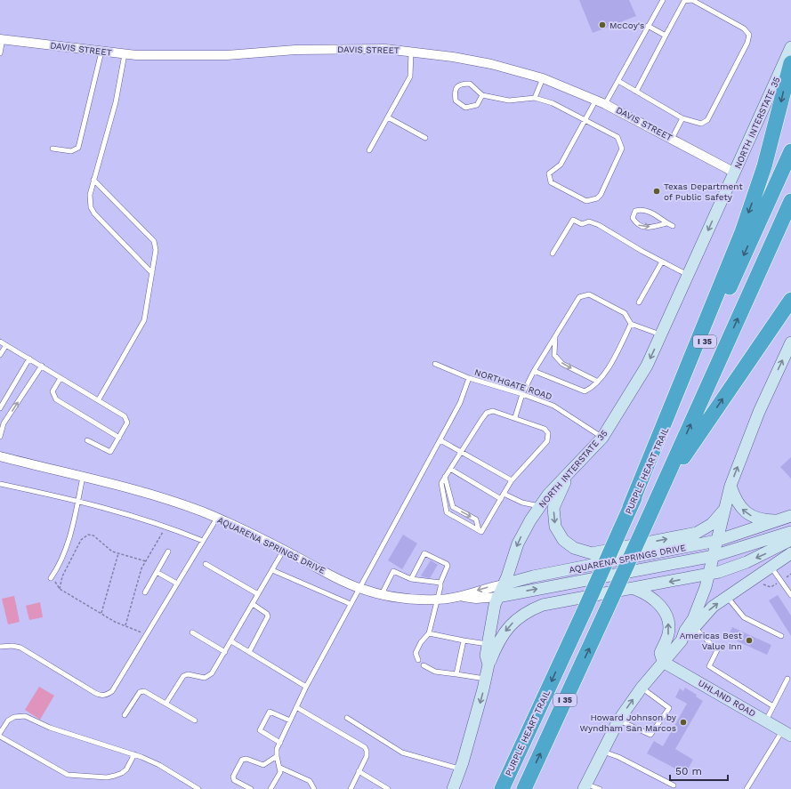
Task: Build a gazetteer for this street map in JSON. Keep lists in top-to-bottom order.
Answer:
{
  "streets": {
    "highway": ["I 35", "PURPLE HEART TRAIL"],
    "main road": ["NORTH INTERSTATE 35", "AQUARENA SPRINGS DRIVE", "UHLAND ROAD"],
    "street": ["DAVIS STREET"],
    "lane": ["NORTHGATE ROAD"]
  },
  "crossings": [
    ["DAVIS STREET", "NORTH INTERSTATE 35"],
    ["NORTH INTERSTATE 35", "NORTHGATE ROAD"],
    ["NORTH INTERSTATE 35", "AQUARENA SPRINGS DRIVE"]
  ],
  "one_way": ["NORTH INTERSTATE 35"],
  "places": [
    "McCoy's",
    "Texas Department of Public Safety",
    "Americas Best Value Inn",
    "Howard Johnson by Wyndham San Marcos"
  ],
  "scale_bar": "50 m"
}
